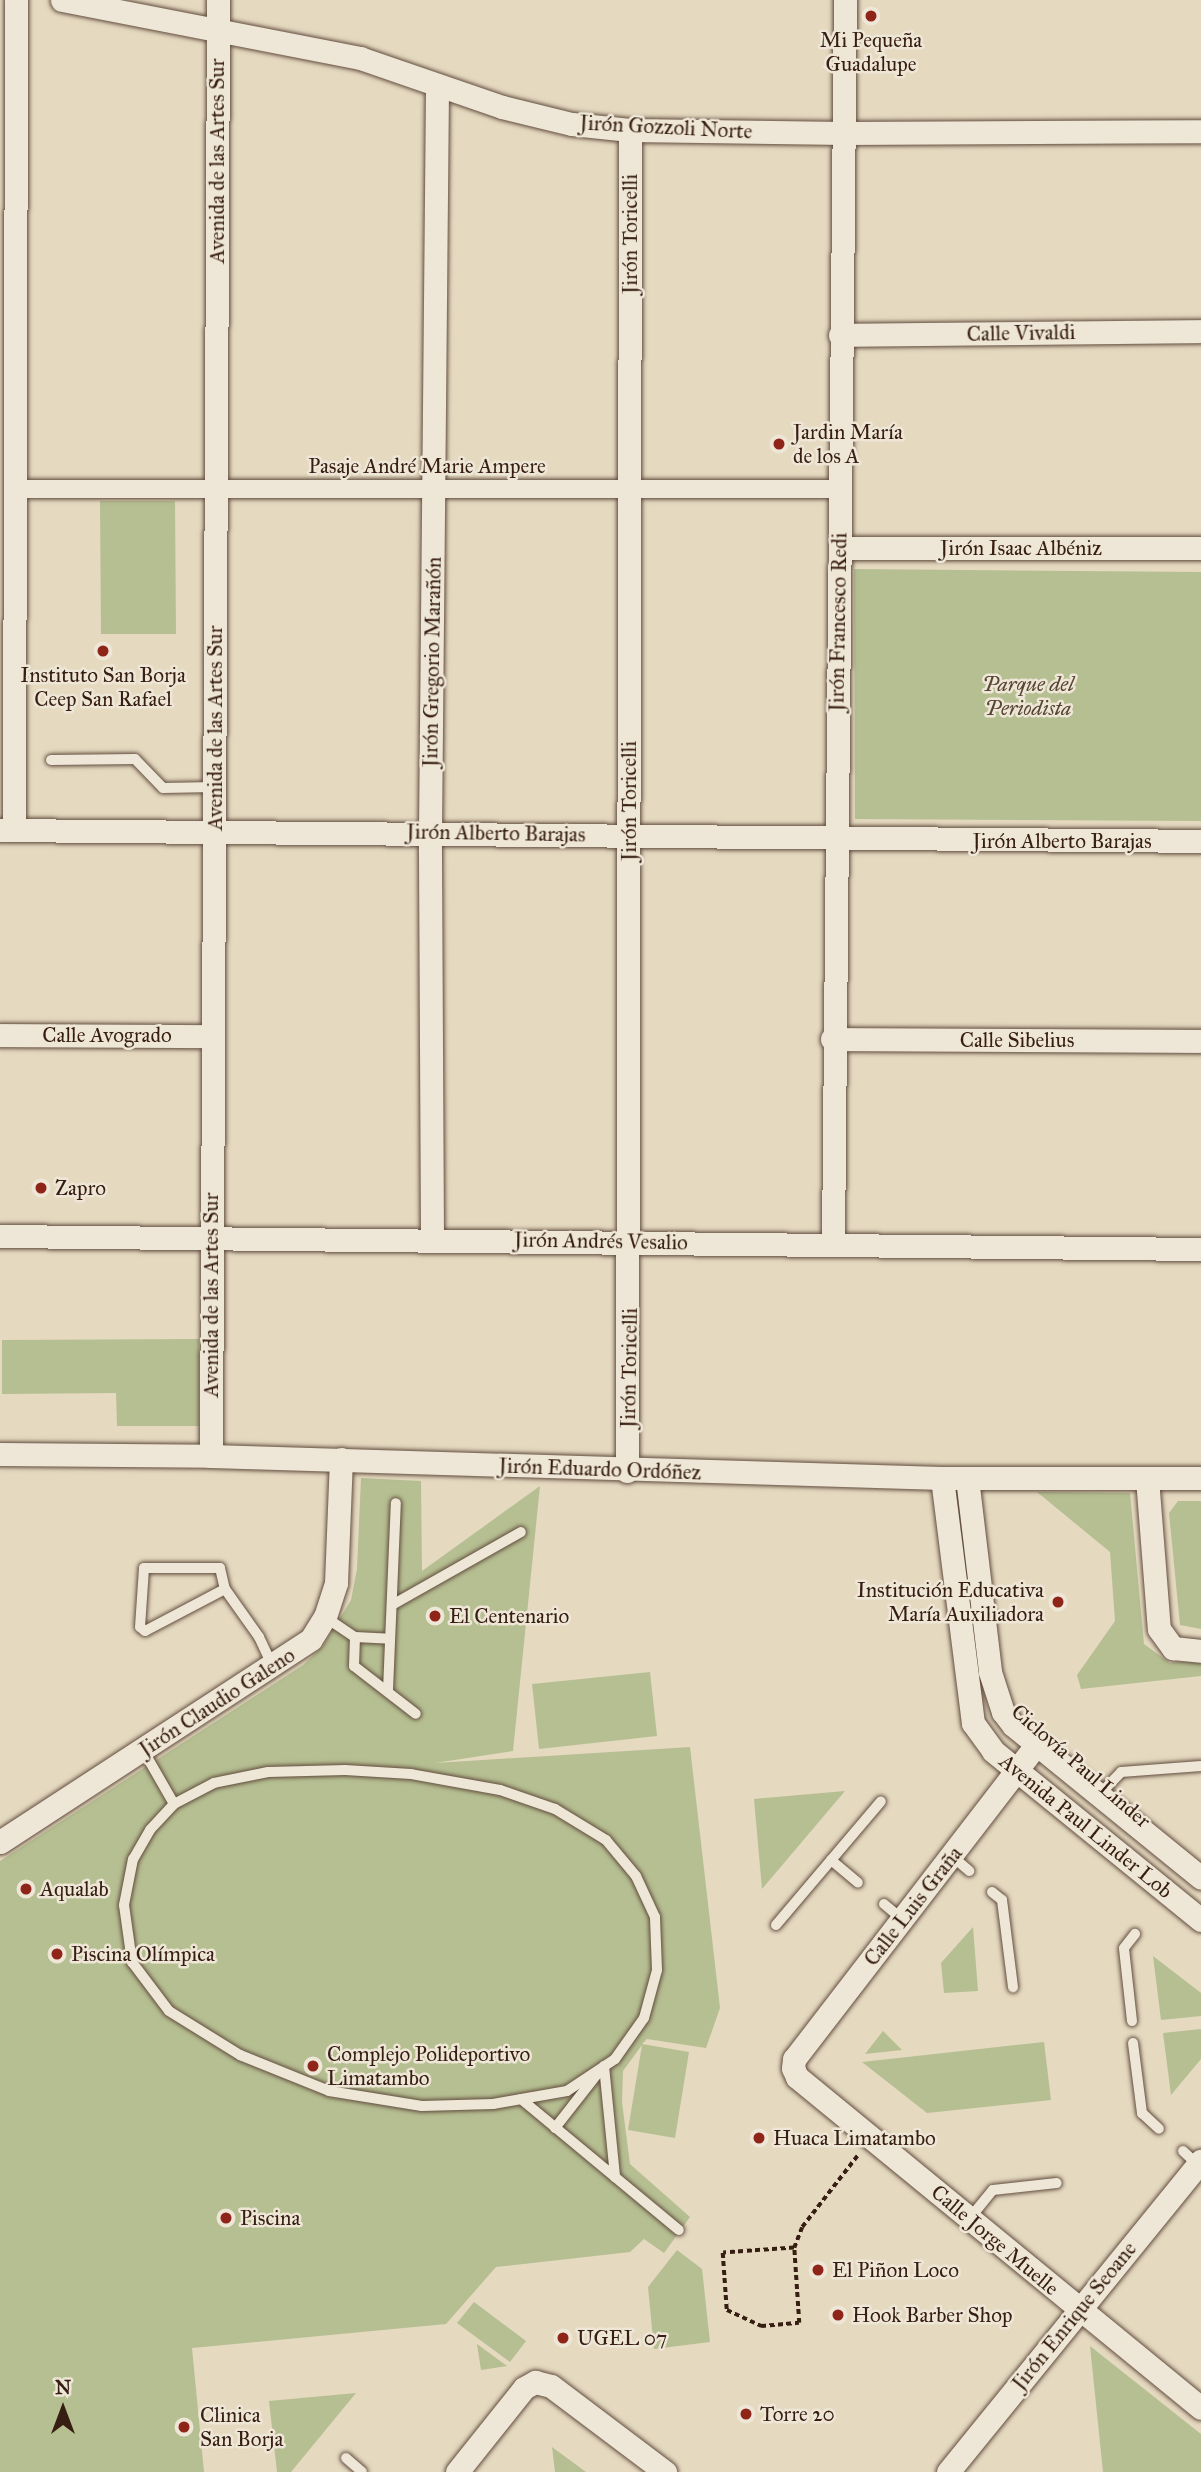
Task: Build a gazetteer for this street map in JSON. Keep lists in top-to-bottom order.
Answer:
{
  "streets": {
    "street": [
      "Jirón Gozzoli Norte",
      "Avenida de las Artes Sur",
      "Jirón Toricelli",
      "Calle Vivaldi",
      "Pasaje André Marie Ampere",
      "Jirón Isaac Albéniz",
      "Jirón Francesco Redi",
      "Jirón Gregorio Marañón",
      "Jirón Alberto Barajas",
      "Calle Avogrado",
      "Calle Sibelius",
      "Jirón Andrés Vesalio",
      "Jirón Eduardo Ordóñez",
      "Jirón Claudio Galeno",
      "Avenida Paul Linder Lob",
      "Calle Luis Graña",
      "Calle Jorge Muelle",
      "Jirón Enrique Seoane"
    ]
  },
  "crossings": [
    ["Jirón Gozzoli Norte", "Avenida de las Artes Sur"],
    ["Jirón Gozzoli Norte", "Jirón Toricelli"],
    ["Jirón Gozzoli Norte", "Jirón Francesco Redi"],
    ["Jirón Gozzoli Norte", "Jirón Gregorio Marañón"],
    ["Avenida de las Artes Sur", "Pasaje André Marie Ampere"],
    ["Avenida de las Artes Sur", "Jirón Alberto Barajas"],
    ["Avenida de las Artes Sur", "Calle Avogrado"],
    ["Avenida de las Artes Sur", "Jirón Andrés Vesalio"],
    ["Avenida de las Artes Sur", "Jirón Eduardo Ordóñez"],
    ["Jirón Toricelli", "Pasaje André Marie Ampere"],
    ["Jirón Toricelli", "Jirón Alberto Barajas"],
    ["Jirón Toricelli", "Jirón Andrés Vesalio"],
    ["Jirón Toricelli", "Jirón Eduardo Ordóñez"],
    ["Calle Vivaldi", "Jirón Francesco Redi"],
    ["Pasaje André Marie Ampere", "Jirón Francesco Redi"],
    ["Pasaje André Marie Ampere", "Jirón Gregorio Marañón"],
    ["Jirón Isaac Albéniz", "Jirón Francesco Redi"],
    ["Jirón Francesco Redi", "Jirón Alberto Barajas"],
    ["Jirón Francesco Redi", "Calle Sibelius"],
    ["Jirón Francesco Redi", "Jirón Andrés Vesalio"],
    ["Jirón Gregorio Marañón", "Jirón Alberto Barajas"],
    ["Jirón Gregorio Marañón", "Jirón Andrés Vesalio"],
    ["Jirón Eduardo Ordóñez", "Jirón Claudio Galeno"],
    ["Jirón Eduardo Ordóñez", "Avenida Paul Linder Lob"],
    ["Avenida Paul Linder Lob", "Calle Luis Graña"],
    ["Calle Luis Graña", "Calle Jorge Muelle"],
    ["Calle Jorge Muelle", "Jirón Enrique Seoane"]
  ],
  "parks": ["Parque del Periodista"],
  "places": [
    "Mi Pequeña Guadalupe",
    "Jardin María de los A",
    "Instituto San Borja Ceep San Rafael",
    "Zapro",
    "Institución Educativa María Auxiliadora",
    "El Centenario",
    "Aqualab",
    "Piscina Olímpica",
    "Complejo Polideportivo Limatambo",
    "Huaca Limatambo",
    "Piscina",
    "El Piñon Loco",
    "Hook Barber Shop",
    "UGEL 07",
    "Torre 20",
    "Clinica San Borja"
  ],
  "north": "top"
}
